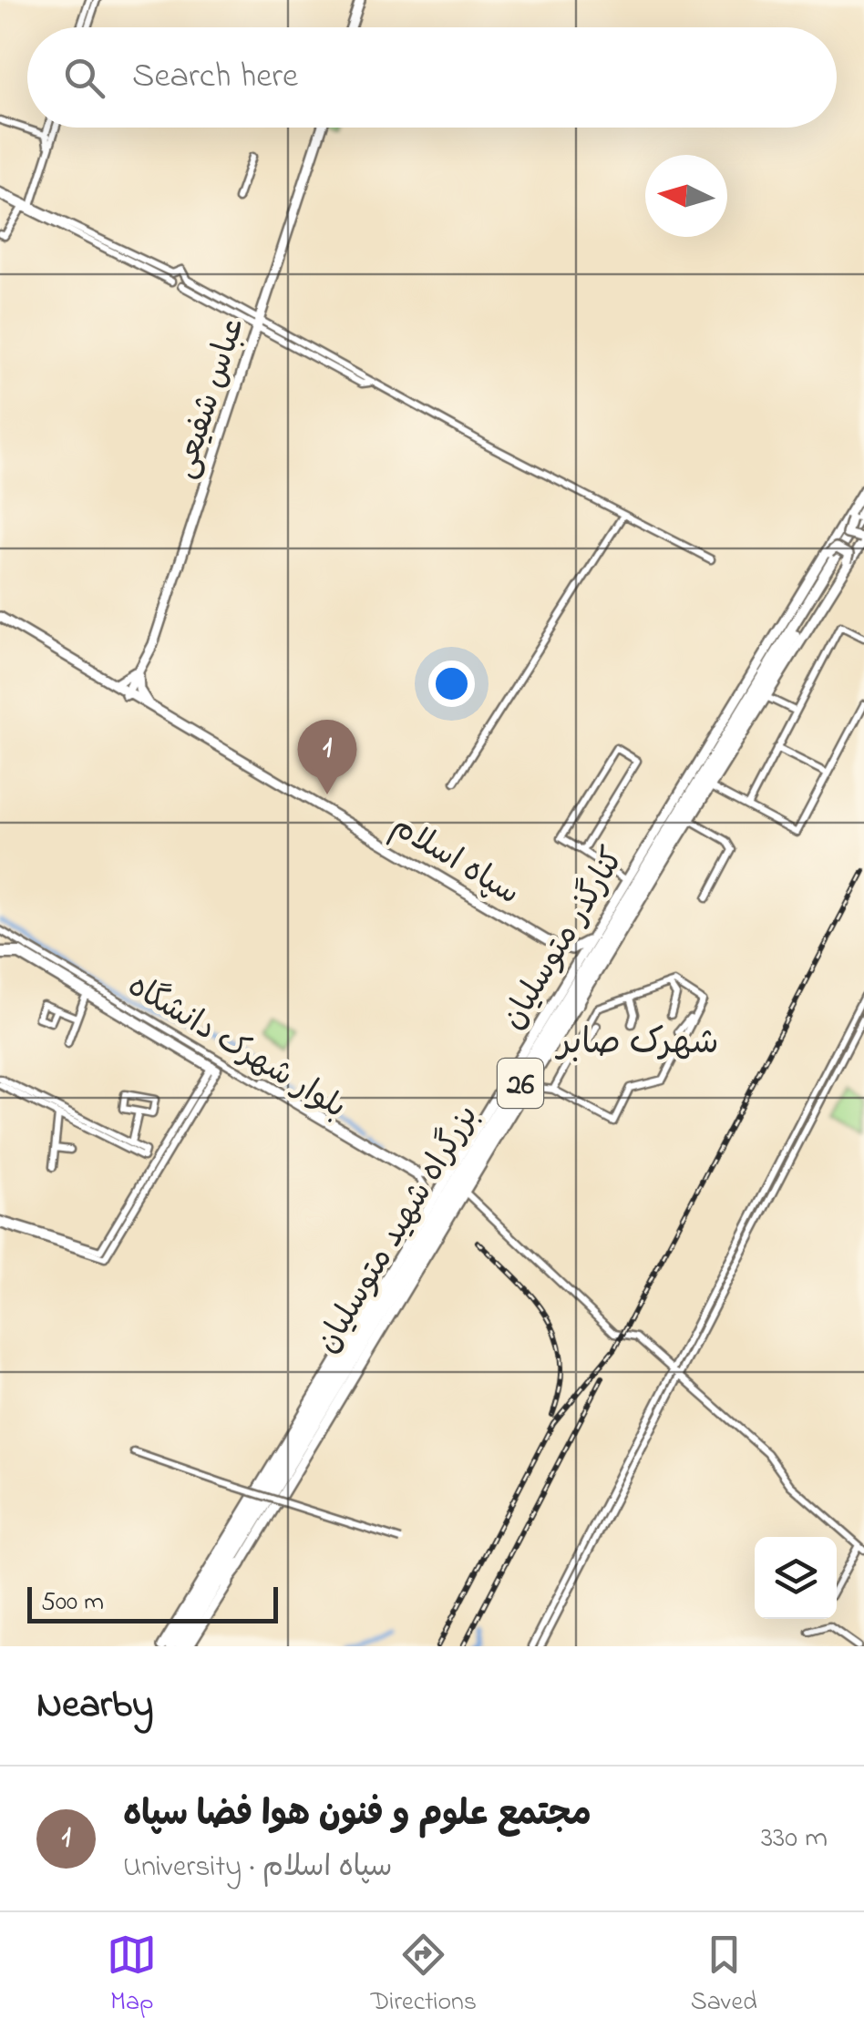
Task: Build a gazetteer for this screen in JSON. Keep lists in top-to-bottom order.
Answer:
{
  "streets": {
    "highway": ["26", "بزرگراه شهید متوسلیان"],
    "main road": ["عباس شفیعی", "سپاه اسلام", "کنارگذر متوسلیان"],
    "street": ["بلوار شهرک دانشگاه"]
  },
  "crossings": [
    ["عباس شفیعی", "سپاه اسلام"],
    ["سپاه اسلام", "کنارگذر متوسلیان"],
    ["کنارگذر متوسلیان", "بزرگراه شهید متوسلیان"]
  ],
  "districts": ["شهرک صابر"],
  "scale_bar": "500 m",
  "north": "left",
  "page": {
    "search": "Search here",
    "pins": "1",
    "scale": "500 m",
    "heading": "Nearby",
    "list": [
      {
        "mark": "1",
        "name": "مجتمع علوم و فنون هوا فضا سپاه",
        "note": "University · سپاه اسلام",
        "value": "330 m"
      }
    ],
    "nav": ["Map", "Directions", "Saved"]
  }
}
